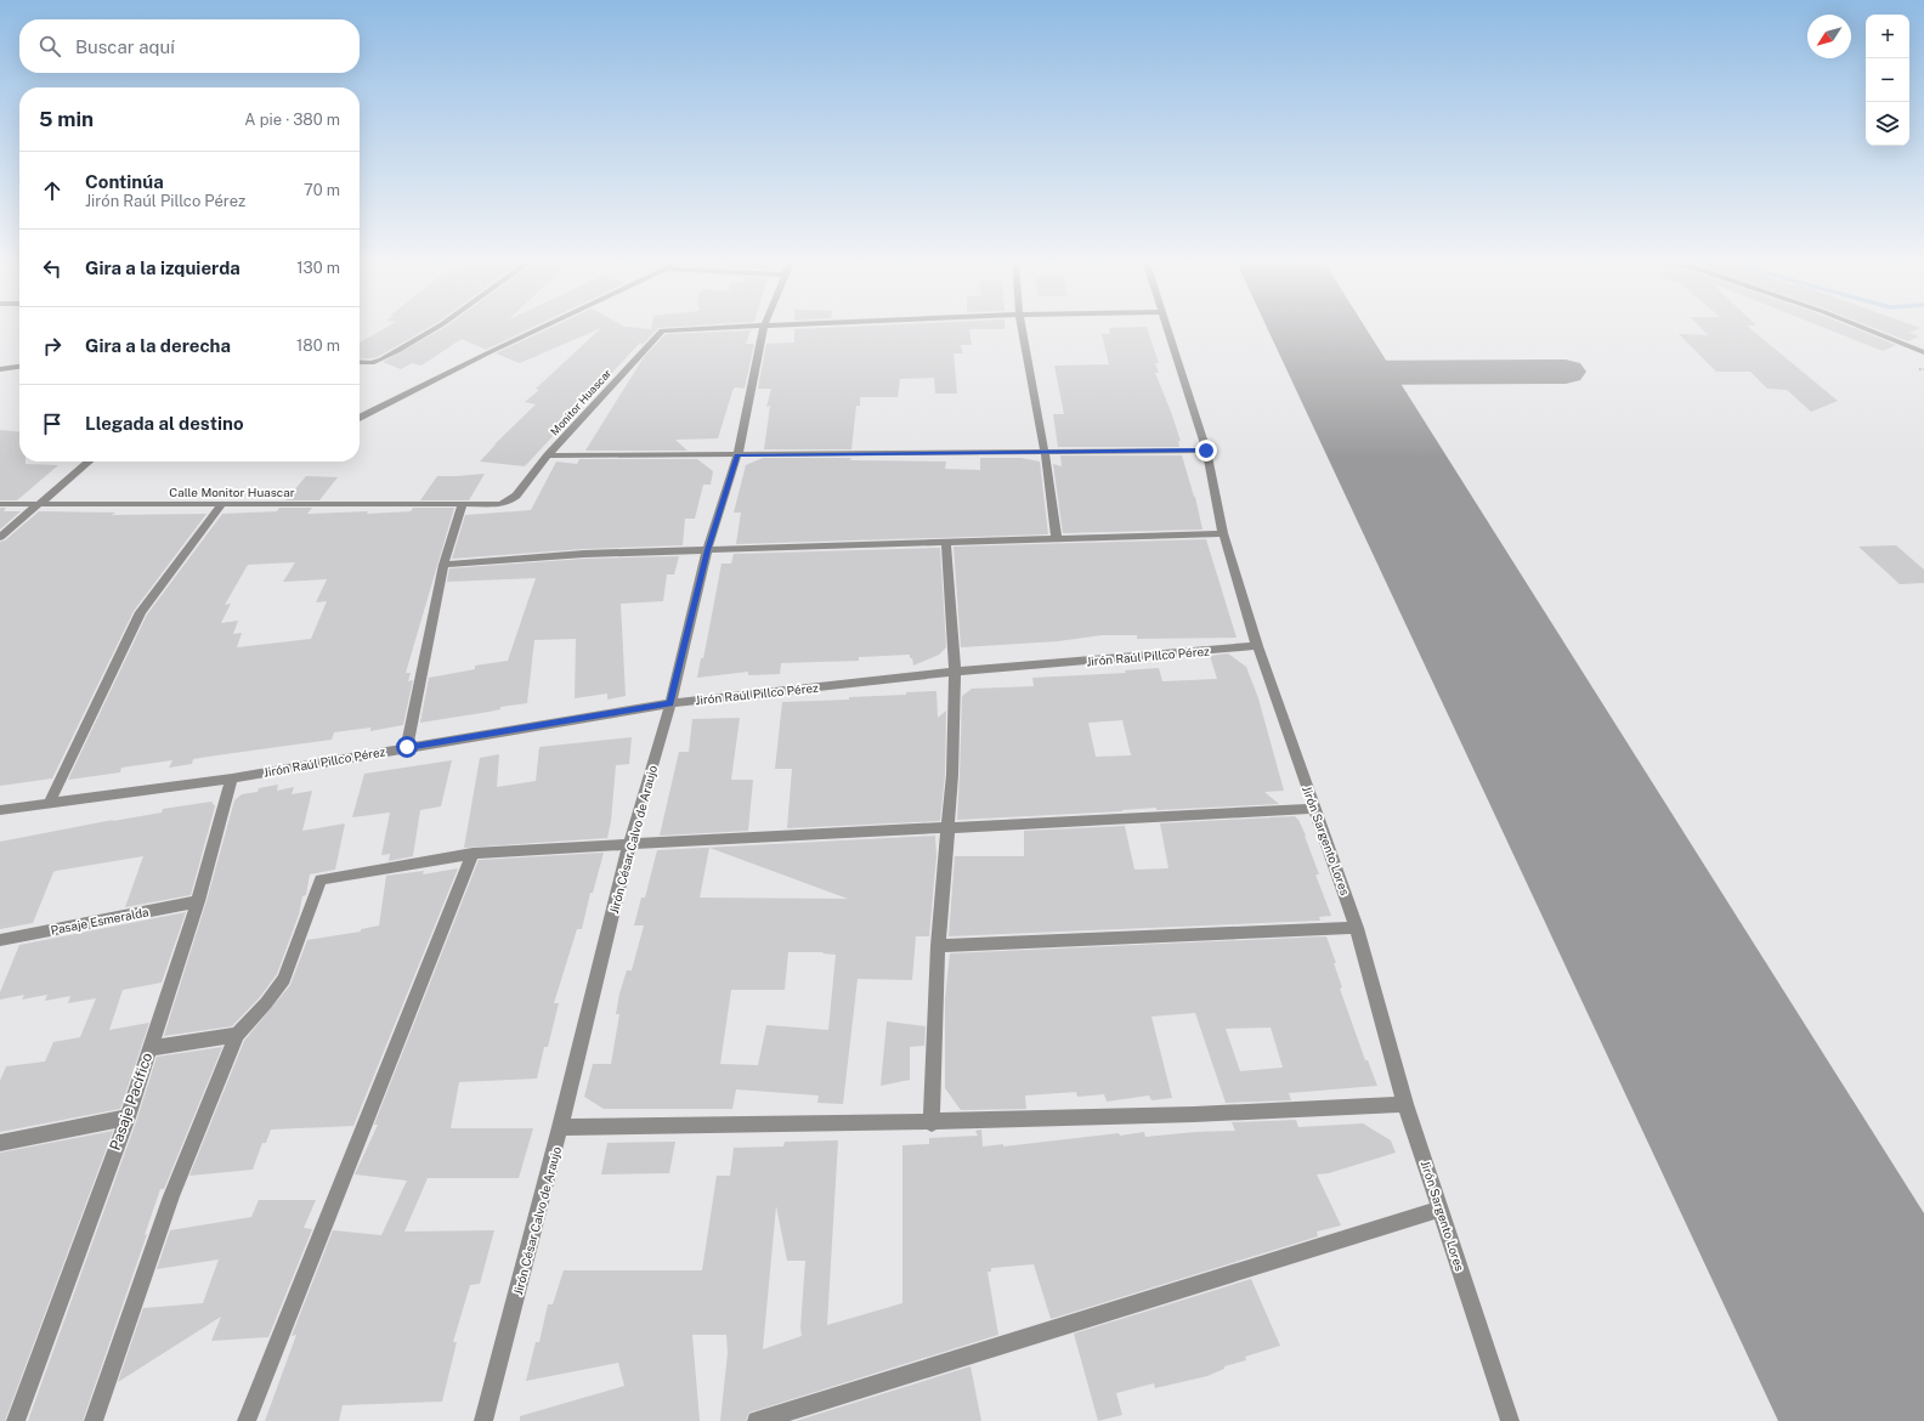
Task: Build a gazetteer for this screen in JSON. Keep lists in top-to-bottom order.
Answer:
{
  "streets": {
    "street": [
      "Monitor Huascar",
      "Calle Monitor Huascar",
      "Jirón Raúl Pillco Pérez",
      "Jirón César Calvo de Araujo",
      "Jirón Sargento Lores",
      "Pasaje Esmeralda",
      "Pasaje Pacífico"
    ]
  },
  "crossings": [
    ["Monitor Huascar", "Calle Monitor Huascar"],
    ["Monitor Huascar", "Jirón César Calvo de Araujo"],
    ["Jirón Raúl Pillco Pérez", "Jirón César Calvo de Araujo"],
    ["Jirón Raúl Pillco Pérez", "Jirón Sargento Lores"],
    ["Jirón Raúl Pillco Pérez", "Pasaje Pacífico"],
    ["Pasaje Esmeralda", "Pasaje Pacífico"]
  ],
  "north": "bottom left",
  "page": {
    "map_buttons": ["+", "−"],
    "search": "Buscar aquí",
    "heading": ["5 min", "A pie · 380 m"],
    "list": [
      ["Continúa", "Jirón Raúl Pillco Pérez", "70 m"],
      ["Gira a la izquierda", "130 m"],
      ["Gira a la derecha", "180 m"],
      "Llegada al destino"
    ]
  }
}
